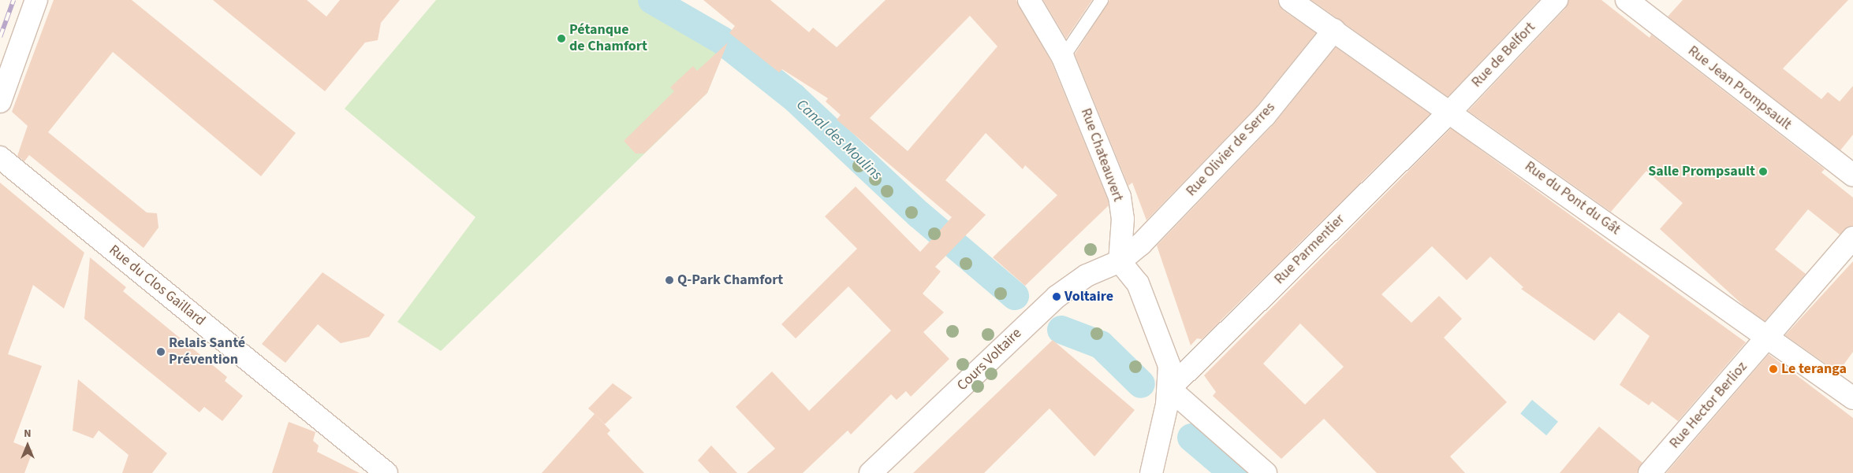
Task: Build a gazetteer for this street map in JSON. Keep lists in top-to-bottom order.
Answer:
{
  "streets": {
    "street": [
      "Rue de Belfort",
      "Rue Jean Prompsault",
      "Rue Olivier de Serres",
      "Rue Chateauvert",
      "Rue du Pont du Gât",
      "Rue Parmentier",
      "Rue du Clos Gaillard",
      "Cours Voltaire",
      "Rue Hector Berlioz"
    ]
  },
  "crossings": [
    ["Rue de Belfort", "Rue du Pont du Gât"],
    ["Rue de Belfort", "Rue Parmentier"],
    ["Rue Olivier de Serres", "Rue Chateauvert"],
    ["Rue Olivier de Serres", "Rue du Pont du Gât"],
    ["Rue Olivier de Serres", "Cours Voltaire"],
    ["Rue Chateauvert", "Cours Voltaire"],
    ["Rue du Pont du Gât", "Rue Parmentier"],
    ["Rue du Pont du Gât", "Rue Hector Berlioz"]
  ],
  "water": ["Canal des Moulins"],
  "places": [
    "Pétanque de Chamfort",
    "Salle Prompsault",
    "Q-Park Chamfort",
    "Voltaire",
    "Relais Santé Prévention",
    "Le teranga"
  ],
  "north": "top"
}
